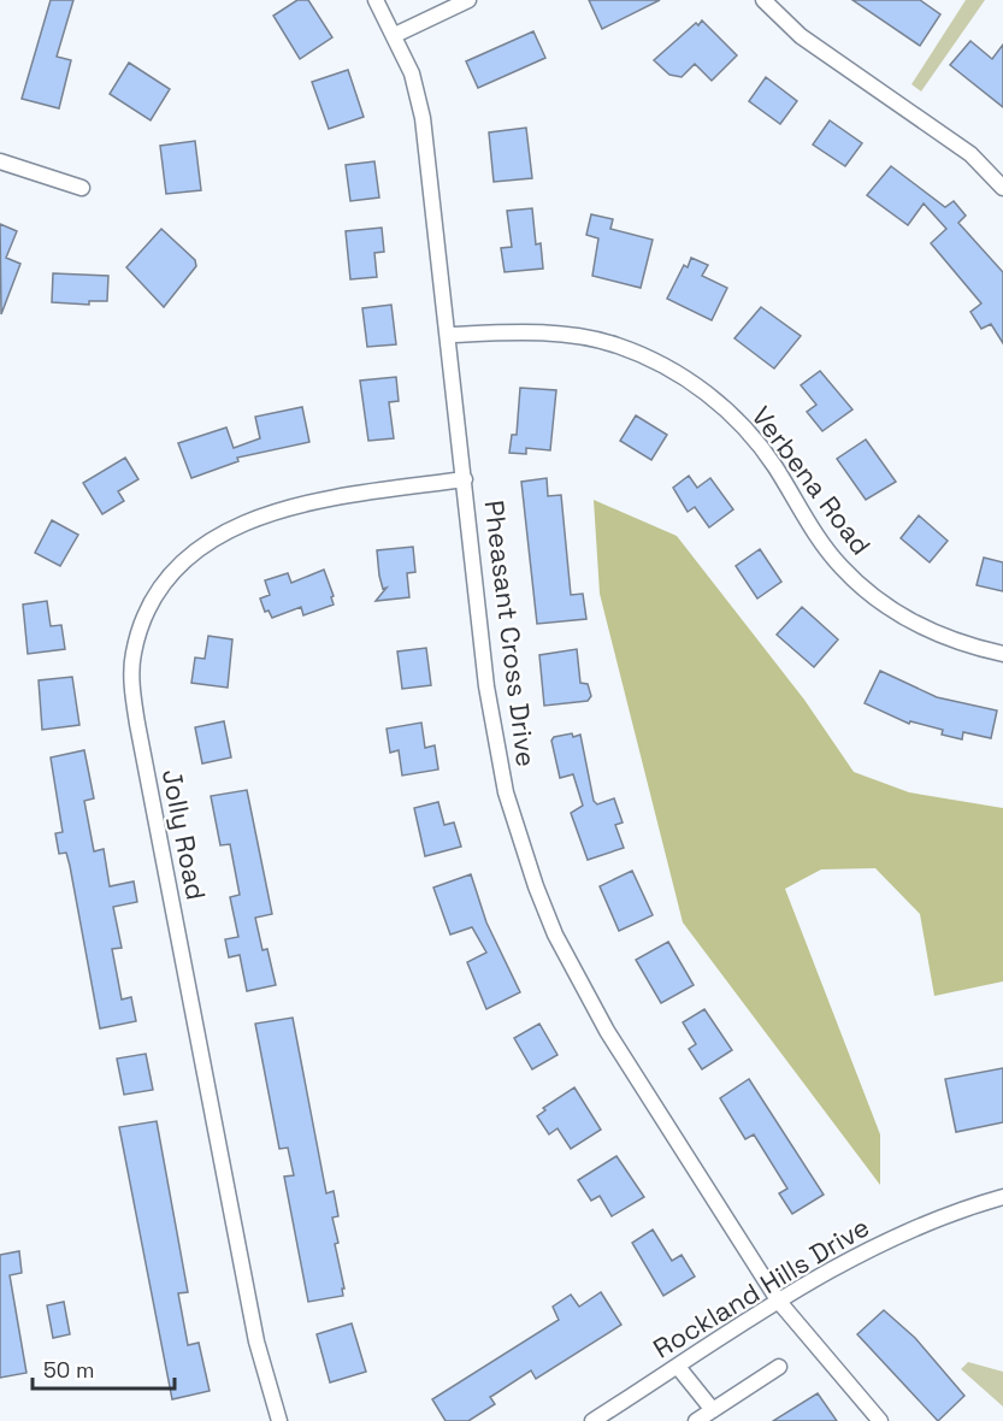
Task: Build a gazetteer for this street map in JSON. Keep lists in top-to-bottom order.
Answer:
{
  "streets": {
    "street": [
      "Verbena Road",
      "Pheasant Cross Drive",
      "Jolly Road",
      "Rockland Hills Drive"
    ]
  },
  "crossings": [
    ["Verbena Road", "Pheasant Cross Drive"],
    ["Pheasant Cross Drive", "Jolly Road"],
    ["Pheasant Cross Drive", "Rockland Hills Drive"]
  ],
  "scale_bar": "50 m"
}
